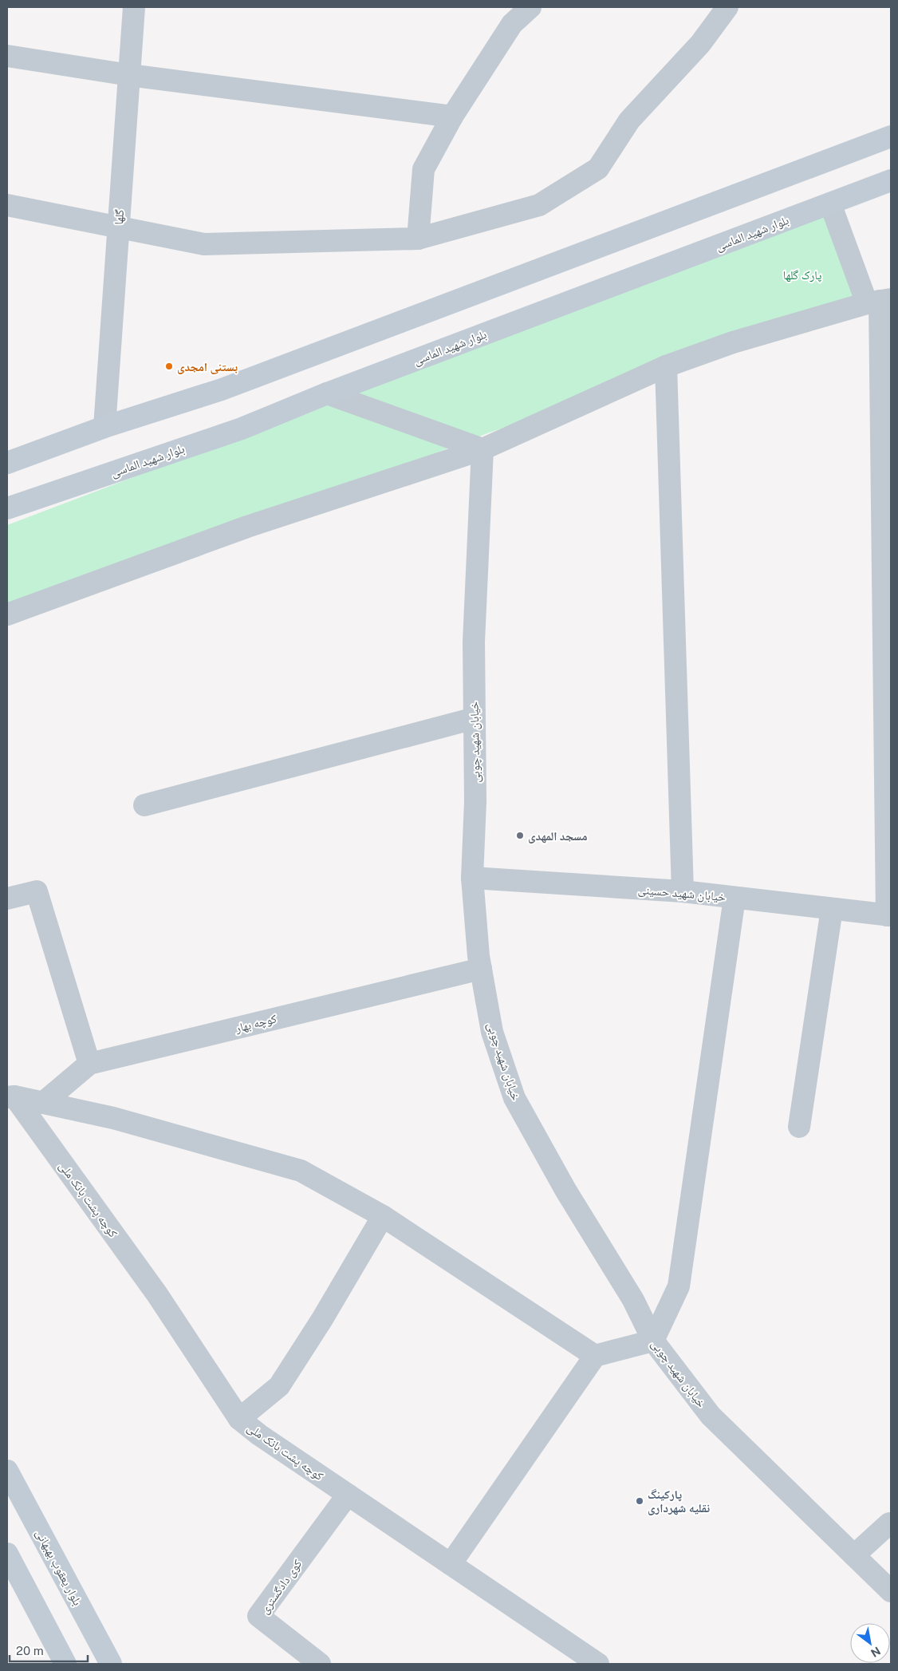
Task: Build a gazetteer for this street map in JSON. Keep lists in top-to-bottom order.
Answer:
{
  "streets": {
    "main road": ["بلوار شهید الماسی", "بلوار یعقوب بهبهانی"],
    "street": [
      "گلها",
      "خیابان شهید چوبی",
      "خیابان شهید حسینی",
      "کوچه بهار",
      "کوچه پشت بانک ملی",
      "کوی دادگستری"
    ]
  },
  "crossings": [
    ["خیابان شهید چوبی", "خیابان شهید حسینی"],
    ["خیابان شهید چوبی", "کوچه بهار"],
    ["کوچه پشت بانک ملی", "کوی دادگستری"]
  ],
  "parks": ["پارک گلها"],
  "places": ["بستنی امجدی", "مسجد المهدی", "پارکینگ نقلیه شهرداری"],
  "scale_bar": "20 m",
  "north": "bottom right"
}
